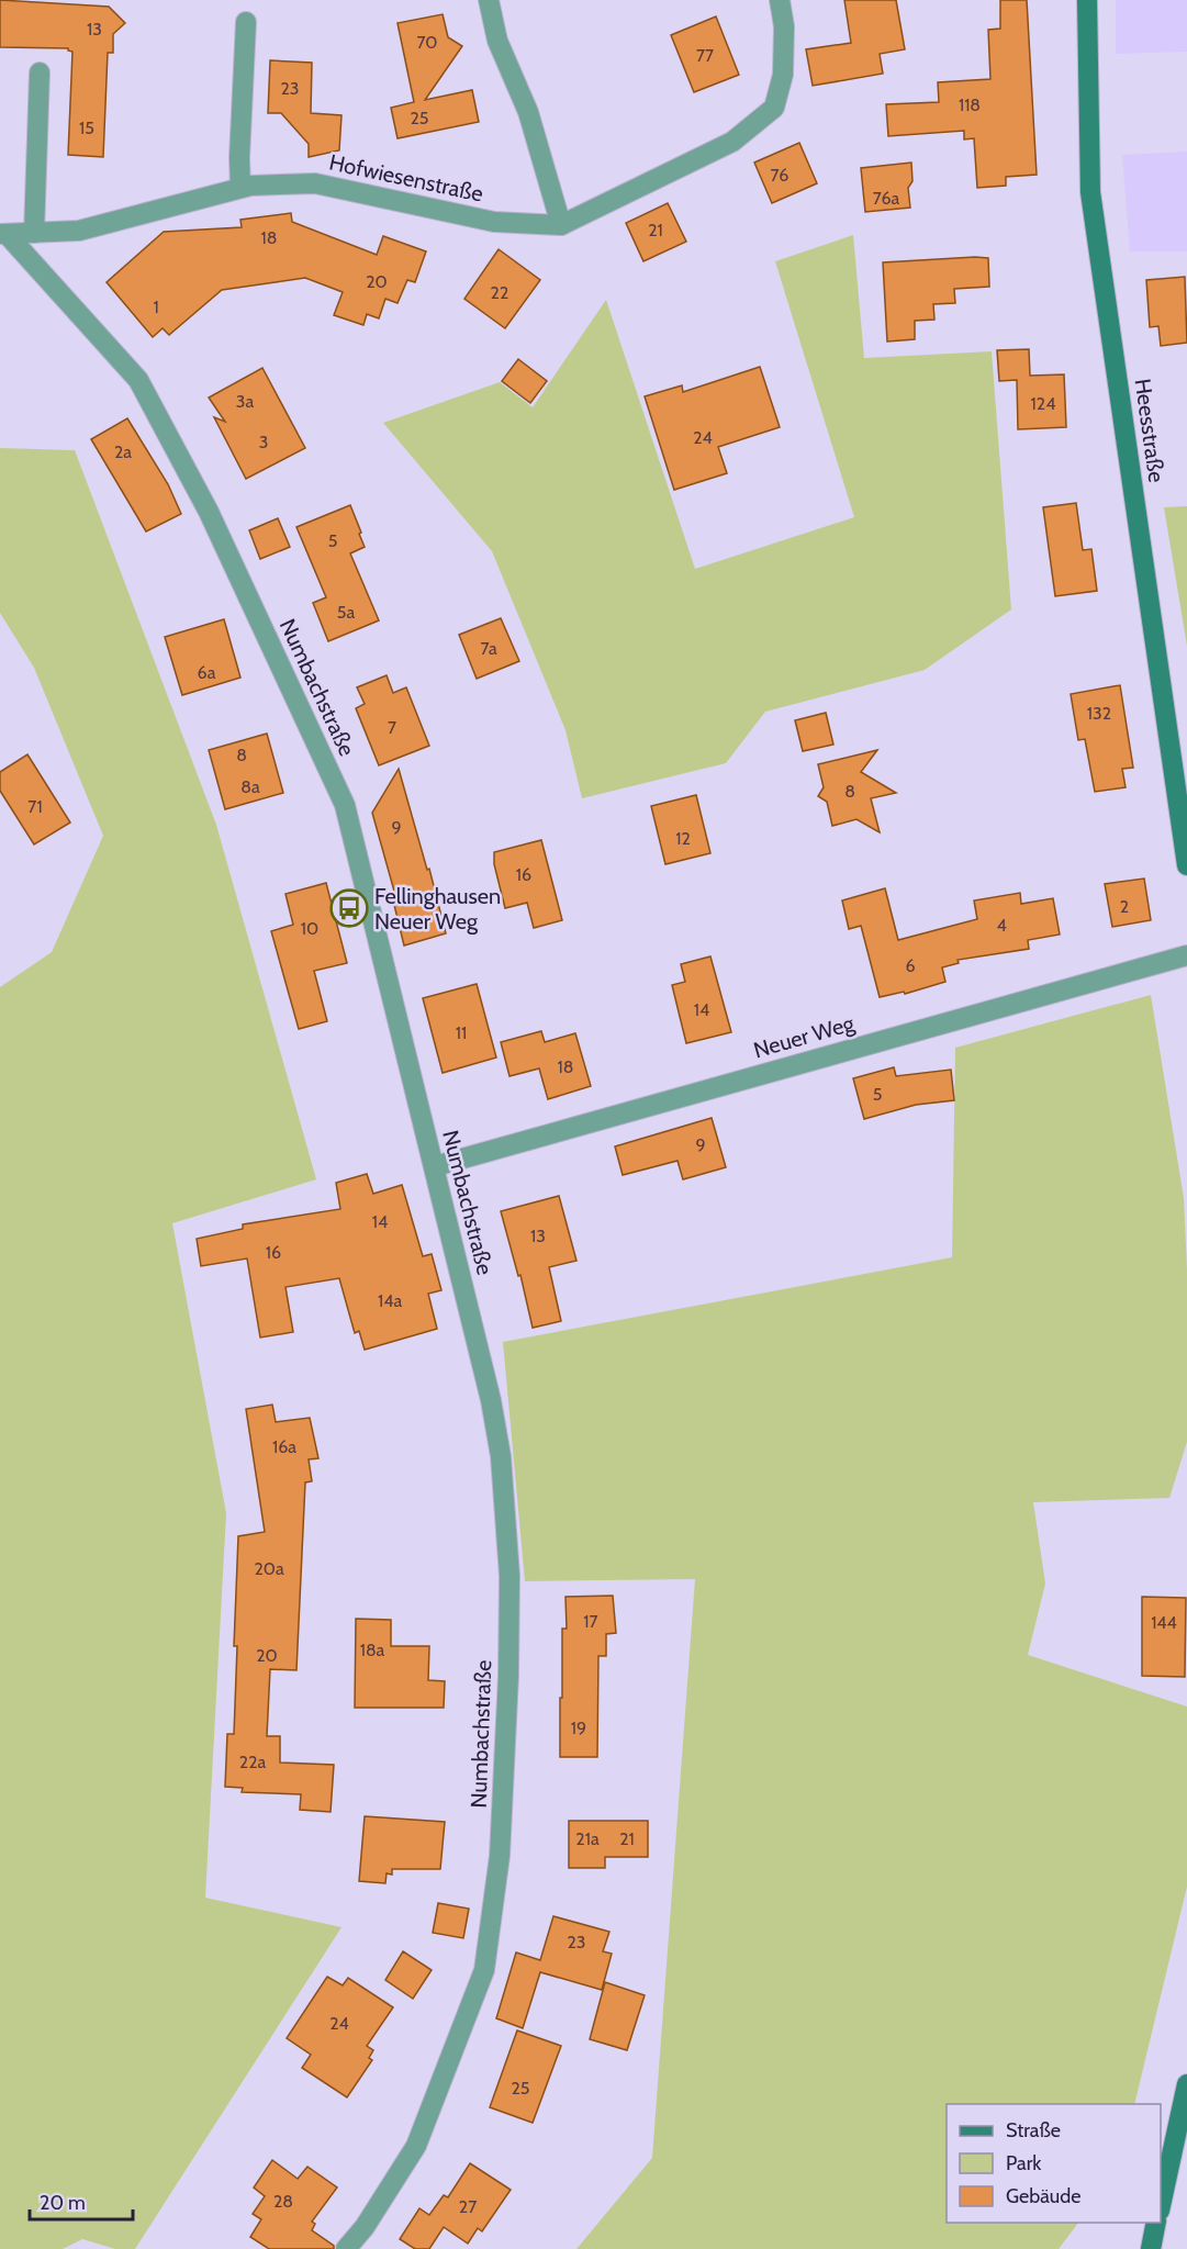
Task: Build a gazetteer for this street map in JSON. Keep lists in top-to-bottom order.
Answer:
{
  "streets": {
    "main road": ["Heesstraße"],
    "street": ["Hofwiesenstraße", "Numbachstraße", "Neuer Weg"]
  },
  "crossings": [
    ["Hofwiesenstraße", "Numbachstraße"],
    ["Numbachstraße", "Neuer Weg"]
  ],
  "places": {
    "bus stop": ["Fellinghausen Neuer Weg"]
  },
  "house_numbers": [
    "13",
    "70",
    "77",
    "23",
    "118",
    "25",
    "15",
    "76",
    "76a",
    "21",
    "18",
    "20",
    "22",
    "1",
    "3a",
    "124",
    "24",
    "3",
    "2a",
    "5",
    "5a",
    "7a",
    "6a",
    "132",
    "7",
    "8",
    "8a",
    "8",
    "71",
    "9",
    "12",
    "16",
    "2",
    "4",
    "10",
    "6",
    "14",
    "11",
    "18",
    "5",
    "9",
    "14",
    "13",
    "16",
    "14a",
    "16a",
    "20a",
    "17",
    "144",
    "18a",
    "20",
    "19",
    "22a",
    "21a",
    "21",
    "23",
    "24",
    "25",
    "28",
    "27"
  ],
  "legend": ["Straße", "Park", "Gebäude"],
  "scale_bar": "20 m"
}
